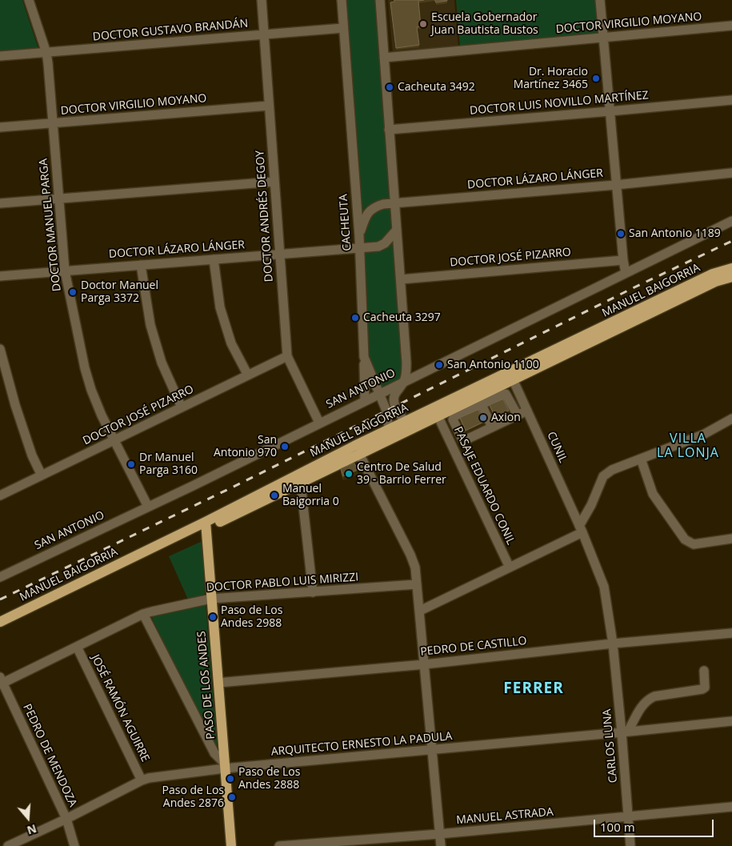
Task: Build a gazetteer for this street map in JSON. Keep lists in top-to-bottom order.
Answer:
{
  "streets": {
    "main road": ["MANUEL BAIGORRIA", "PASO DE LOS ANDES"],
    "street": [
      "DOCTOR VIRGILIO MOYANO",
      "DOCTOR GUSTAVO BRANDÁN",
      "DOCTOR LUIS NOVILLO MARTÍNEZ",
      "DOCTOR LÁZARO LÁNGER",
      "DOCTOR ANDRÉS DEGOY",
      "CACHEUTA",
      "DOCTOR MANUEL PARGA",
      "DOCTOR JOSÉ PIZARRO",
      "SAN ANTONIO",
      "CUNIL",
      "PASAJE EDUARDO CONIL",
      "DOCTOR PABLO LUIS MIRIZZI",
      "PEDRO DE CASTILLO",
      "JOSÉ RAMÓN AGUIRRE",
      "ARQUITECTO ERNESTO LA PADULA",
      "CARLOS LUNA",
      "PEDRO DE MENDOZA",
      "MANUEL ASTRADA"
    ]
  },
  "crossings": [
    ["DOCTOR VIRGILIO MOYANO", "DOCTOR ANDRÉS DEGOY"],
    ["DOCTOR VIRGILIO MOYANO", "DOCTOR MANUEL PARGA"],
    ["DOCTOR GUSTAVO BRANDÁN", "DOCTOR ANDRÉS DEGOY"],
    ["DOCTOR GUSTAVO BRANDÁN", "CACHEUTA"],
    ["DOCTOR GUSTAVO BRANDÁN", "DOCTOR MANUEL PARGA"],
    ["DOCTOR LÁZARO LÁNGER", "DOCTOR ANDRÉS DEGOY"],
    ["DOCTOR LÁZARO LÁNGER", "CACHEUTA"],
    ["DOCTOR LÁZARO LÁNGER", "DOCTOR MANUEL PARGA"],
    ["DOCTOR ANDRÉS DEGOY", "DOCTOR JOSÉ PIZARRO"],
    ["DOCTOR ANDRÉS DEGOY", "SAN ANTONIO"],
    ["CACHEUTA", "MANUEL BAIGORRIA"],
    ["CACHEUTA", "SAN ANTONIO"],
    ["DOCTOR MANUEL PARGA", "DOCTOR JOSÉ PIZARRO"],
    ["DOCTOR MANUEL PARGA", "SAN ANTONIO"],
    ["MANUEL BAIGORRIA", "CUNIL"],
    ["MANUEL BAIGORRIA", "PASAJE EDUARDO CONIL"],
    ["MANUEL BAIGORRIA", "PASO DE LOS ANDES"],
    ["CUNIL", "PEDRO DE CASTILLO"],
    ["CUNIL", "CARLOS LUNA"],
    ["DOCTOR PABLO LUIS MIRIZZI", "PASO DE LOS ANDES"],
    ["DOCTOR PABLO LUIS MIRIZZI", "JOSÉ RAMÓN AGUIRRE"],
    ["DOCTOR PABLO LUIS MIRIZZI", "PEDRO DE MENDOZA"],
    ["PEDRO DE CASTILLO", "PASO DE LOS ANDES"],
    ["PEDRO DE CASTILLO", "CARLOS LUNA"],
    ["PASO DE LOS ANDES", "ARQUITECTO ERNESTO LA PADULA"],
    ["JOSÉ RAMÓN AGUIRRE", "ARQUITECTO ERNESTO LA PADULA"],
    ["ARQUITECTO ERNESTO LA PADULA", "CARLOS LUNA"],
    ["ARQUITECTO ERNESTO LA PADULA", "PEDRO DE MENDOZA"],
    ["CARLOS LUNA", "MANUEL ASTRADA"]
  ],
  "districts": ["VILLA LA LONJA", "FERRER"],
  "places": [
    "Escuela Gobernador Juan Bautista Bustos",
    "Dr. Horacio Martínez 3465",
    "Cacheuta 3492",
    "San Antonio 1189",
    "Doctor Manuel Parga 3372",
    "Cacheuta 3297",
    "San Antonio 1100",
    "Axion",
    "San Antonio 970",
    "Dr Manuel Parga 3160",
    "Centro De Salud 39 - Barrio Ferrer",
    "Manuel Baigorria 0",
    "Paso de Los Andes 2988",
    "Paso de Los Andes 2888",
    "Paso de Los Andes 2876"
  ],
  "scale_bar": "100 m",
  "north": "bottom"
}
